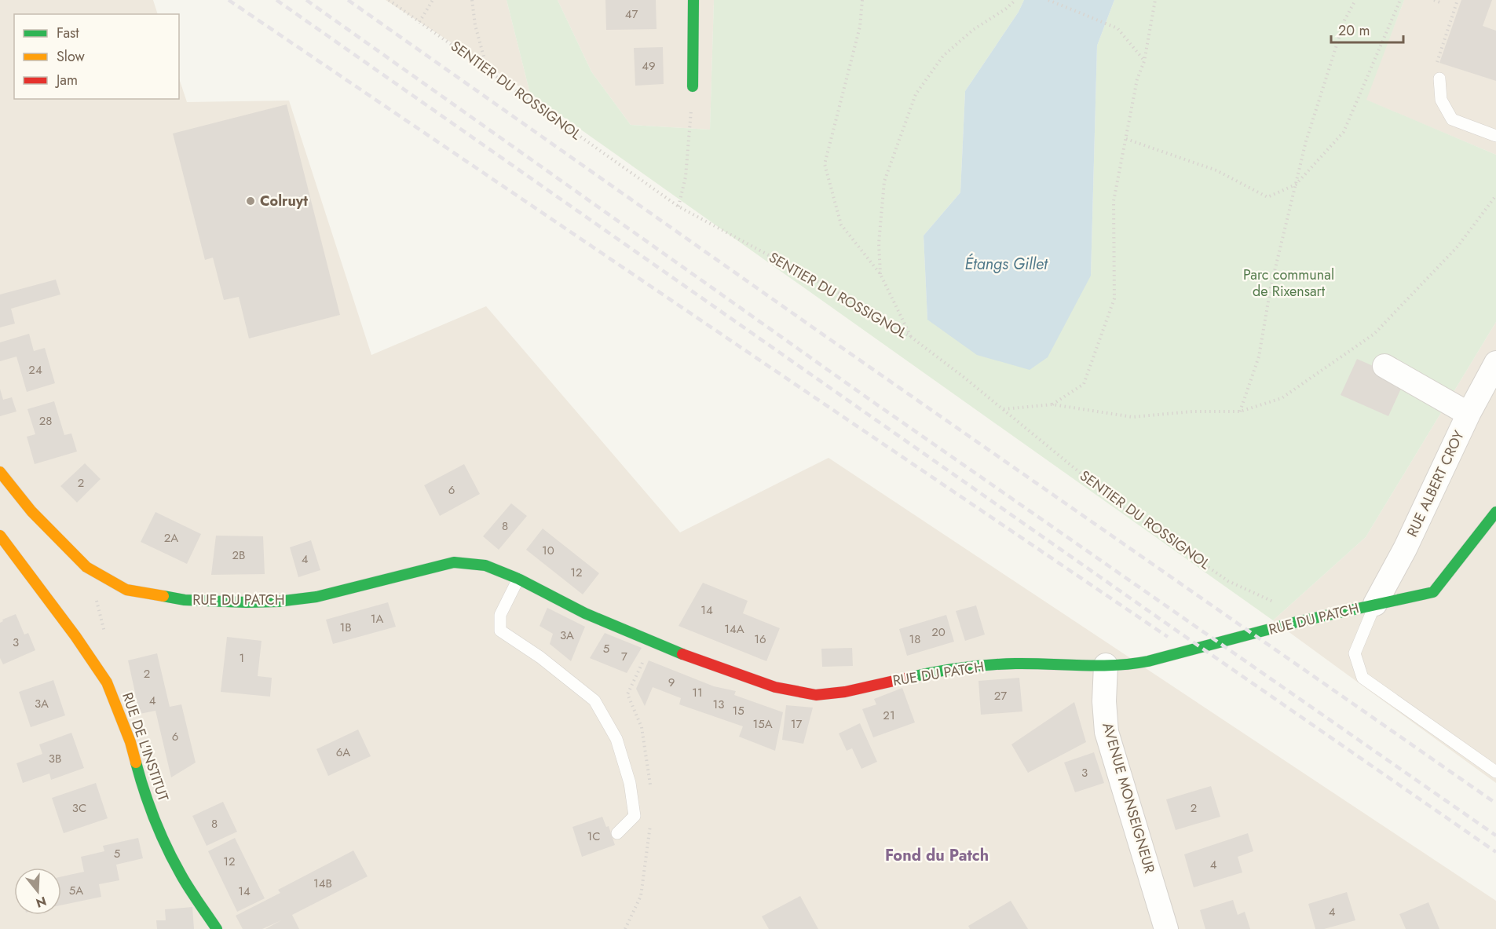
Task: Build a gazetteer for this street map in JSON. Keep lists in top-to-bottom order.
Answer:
{
  "streets": {
    "street": [
      "RUE ALBERT CROY",
      "RUE DU PATCH",
      "RUE DE L'INSTITUT",
      "AVENUE MONSEIGNEUR"
    ],
    "path": ["SENTIER DU ROSSIGNOL"]
  },
  "crossings": [
    ["SENTIER DU ROSSIGNOL", "RUE DU PATCH"],
    ["RUE ALBERT CROY", "RUE DU PATCH"],
    ["RUE DU PATCH", "AVENUE MONSEIGNEUR"]
  ],
  "districts": ["Fond du Patch"],
  "water": ["Étangs Gillet"],
  "parks": ["Parc communal de Rixensart"],
  "places": ["Colruyt"],
  "house_numbers": [
    "47",
    "49",
    "24",
    "28",
    "2",
    "6",
    "8",
    "2A",
    "10",
    "2B",
    "4",
    "12",
    "14",
    "1A",
    "1B",
    "14A",
    "20",
    "3A",
    "16",
    "18",
    "3",
    "5",
    "7",
    "1",
    "2",
    "9",
    "11",
    "27",
    "4",
    "3A",
    "13",
    "15",
    "21",
    "15A",
    "17",
    "6",
    "6A",
    "3B",
    "3",
    "3C",
    "2",
    "8",
    "1C",
    "5",
    "12",
    "4",
    "14B",
    "5A",
    "14",
    "4"
  ],
  "legend": ["Fast", "Slow", "Jam"],
  "scale_bar": "20 m",
  "north": "bottom"
}
